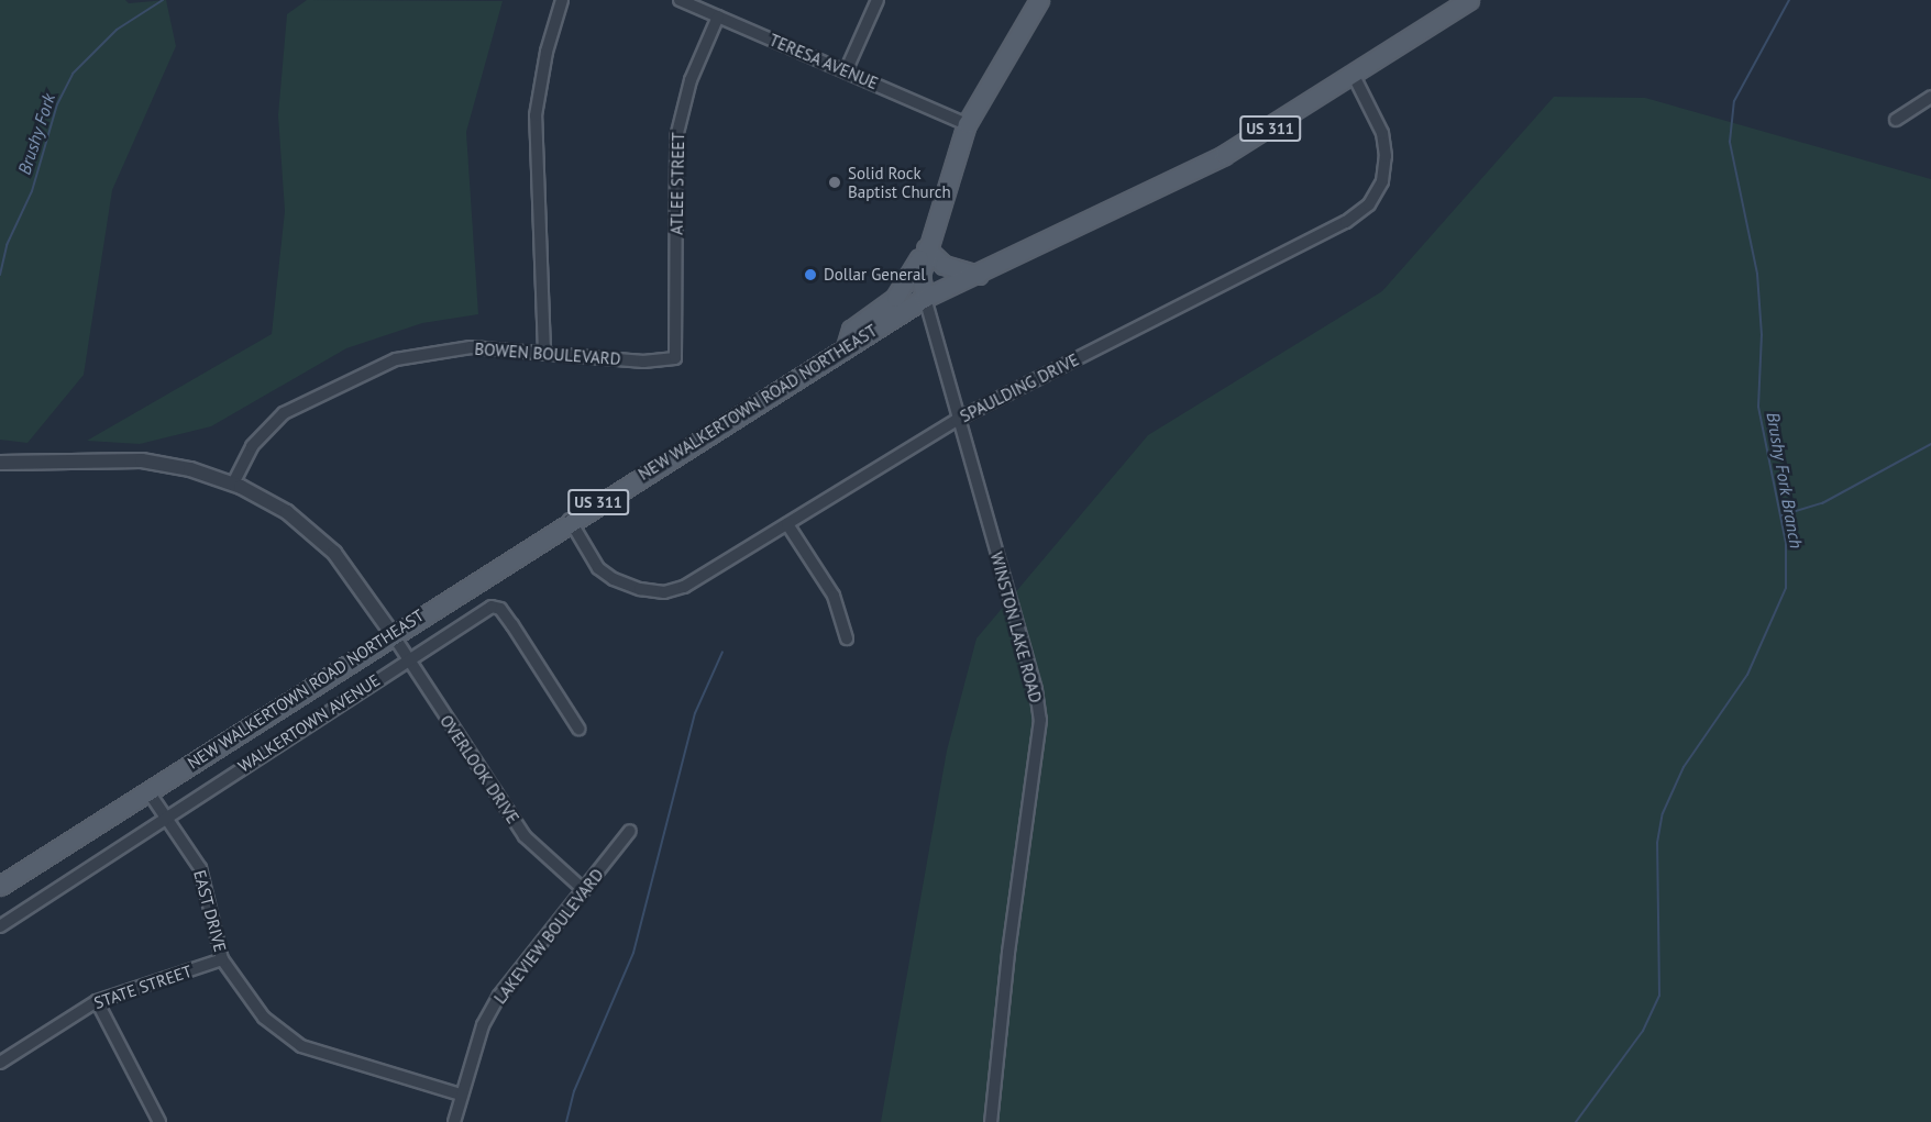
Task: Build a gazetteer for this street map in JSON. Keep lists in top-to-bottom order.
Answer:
{
  "streets": {
    "main road": ["US 311", "NEW WALKERTOWN ROAD NORTHEAST"],
    "street": [
      "TERESA AVENUE",
      "ATLEE STREET",
      "BOWEN BOULEVARD",
      "SPAULDING DRIVE",
      "WINSTON LAKE ROAD",
      "WALKERTOWN AVENUE",
      "OVERLOOK DRIVE",
      "EAST DRIVE",
      "LAKEVIEW BOULEVARD",
      "STATE STREET"
    ]
  },
  "crossings": [
    ["TERESA AVENUE", "ATLEE STREET"],
    ["ATLEE STREET", "BOWEN BOULEVARD"],
    ["SPAULDING DRIVE", "NEW WALKERTOWN ROAD NORTHEAST"],
    ["SPAULDING DRIVE", "WINSTON LAKE ROAD"],
    ["NEW WALKERTOWN ROAD NORTHEAST", "WINSTON LAKE ROAD"],
    ["NEW WALKERTOWN ROAD NORTHEAST", "OVERLOOK DRIVE"],
    ["NEW WALKERTOWN ROAD NORTHEAST", "EAST DRIVE"],
    ["WALKERTOWN AVENUE", "OVERLOOK DRIVE"],
    ["WALKERTOWN AVENUE", "EAST DRIVE"],
    ["OVERLOOK DRIVE", "LAKEVIEW BOULEVARD"],
    ["EAST DRIVE", "LAKEVIEW BOULEVARD"],
    ["EAST DRIVE", "STATE STREET"]
  ],
  "water": ["Brushy Fork", "Brushy Fork Branch"],
  "places": ["Solid Rock Baptist Church", "Dollar General"]
}
